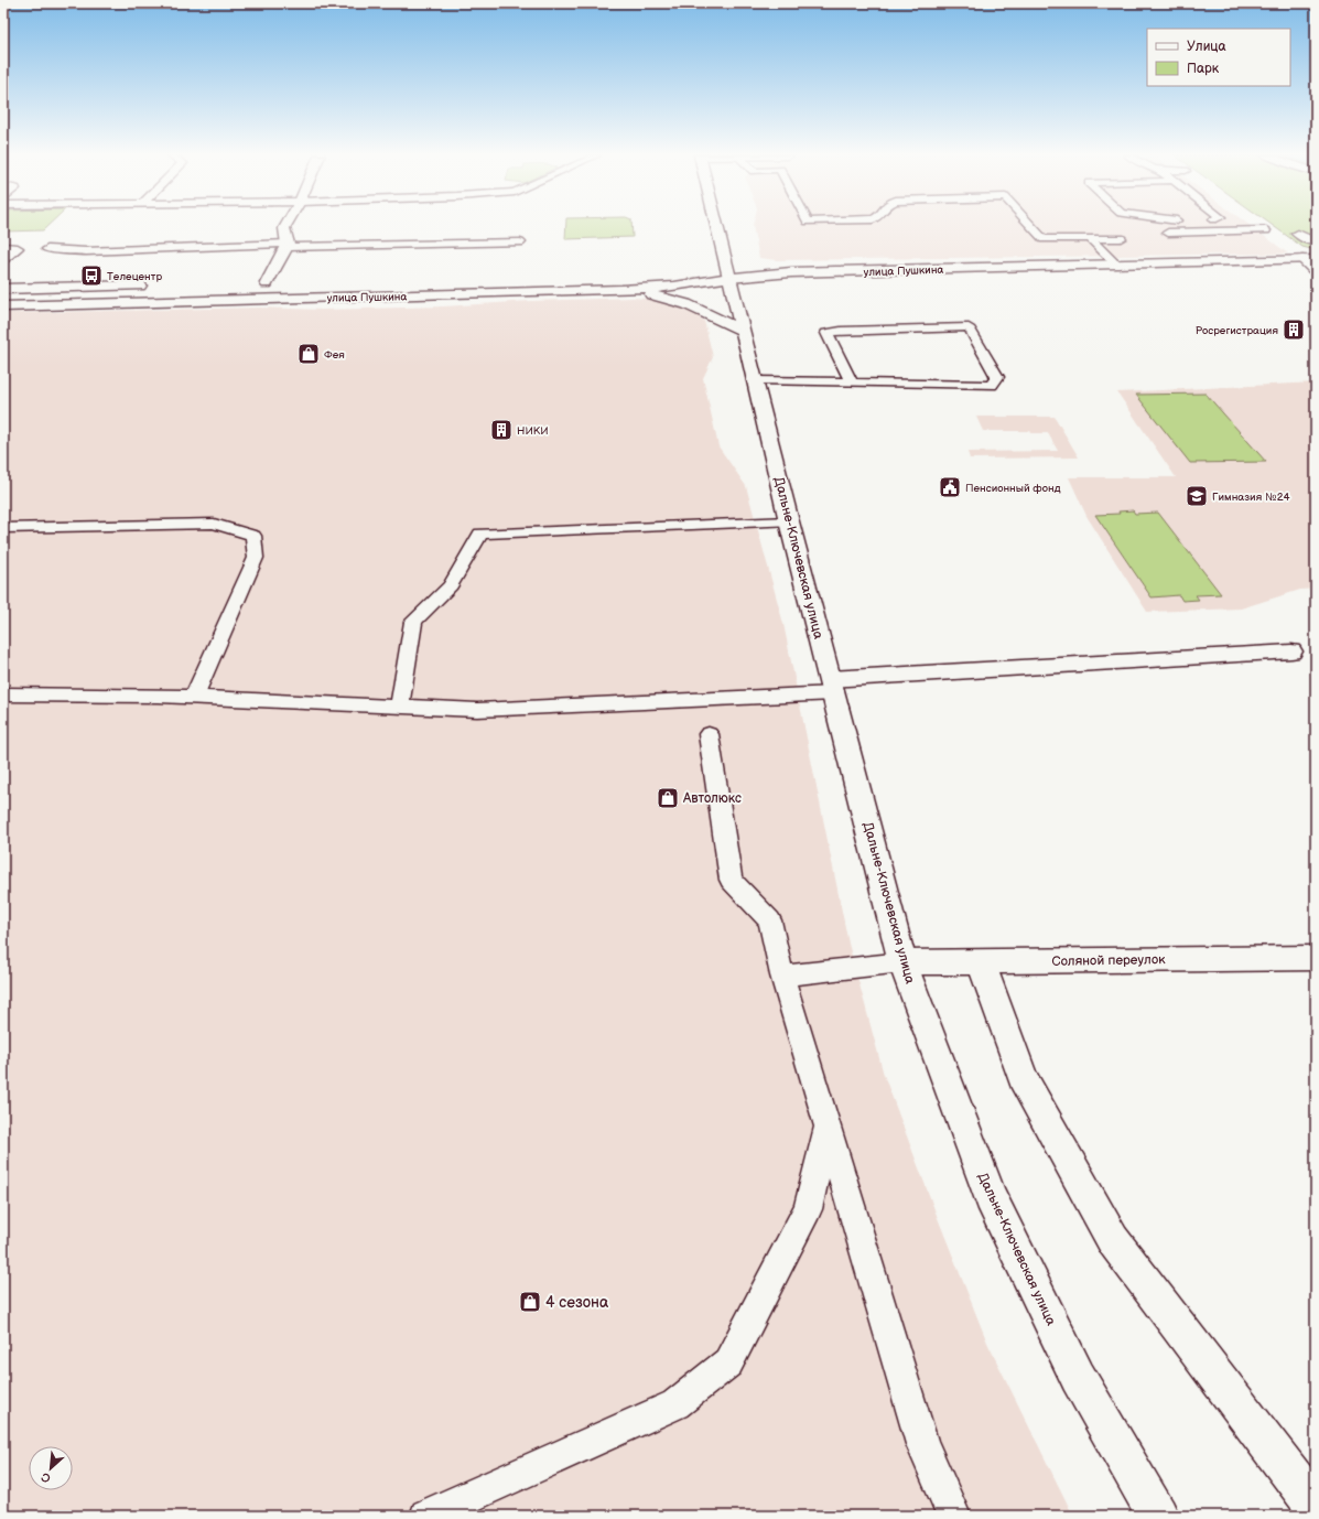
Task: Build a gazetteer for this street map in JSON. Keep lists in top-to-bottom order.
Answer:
{
  "streets": {
    "main road": ["улица Пушкина", "Дальне-Ключевская улица", "Соляной переулок"]
  },
  "crossings": [
    ["улица Пушкина", "Дальне-Ключевская улица"],
    ["Дальне-Ключевская улица", "Соляной переулок"]
  ],
  "places": {
    "bus stop": ["Телецентр"],
    "building": ["Росрегистрация", "НИКИ"],
    "shop": ["Фея", "Автолюкс", "4 сезона"],
    "public building": ["Пенсионный фонд"],
    "school or university": ["Гимназия №24"]
  },
  "legend": ["Улица", "Парк"],
  "north": "bottom left"
}
